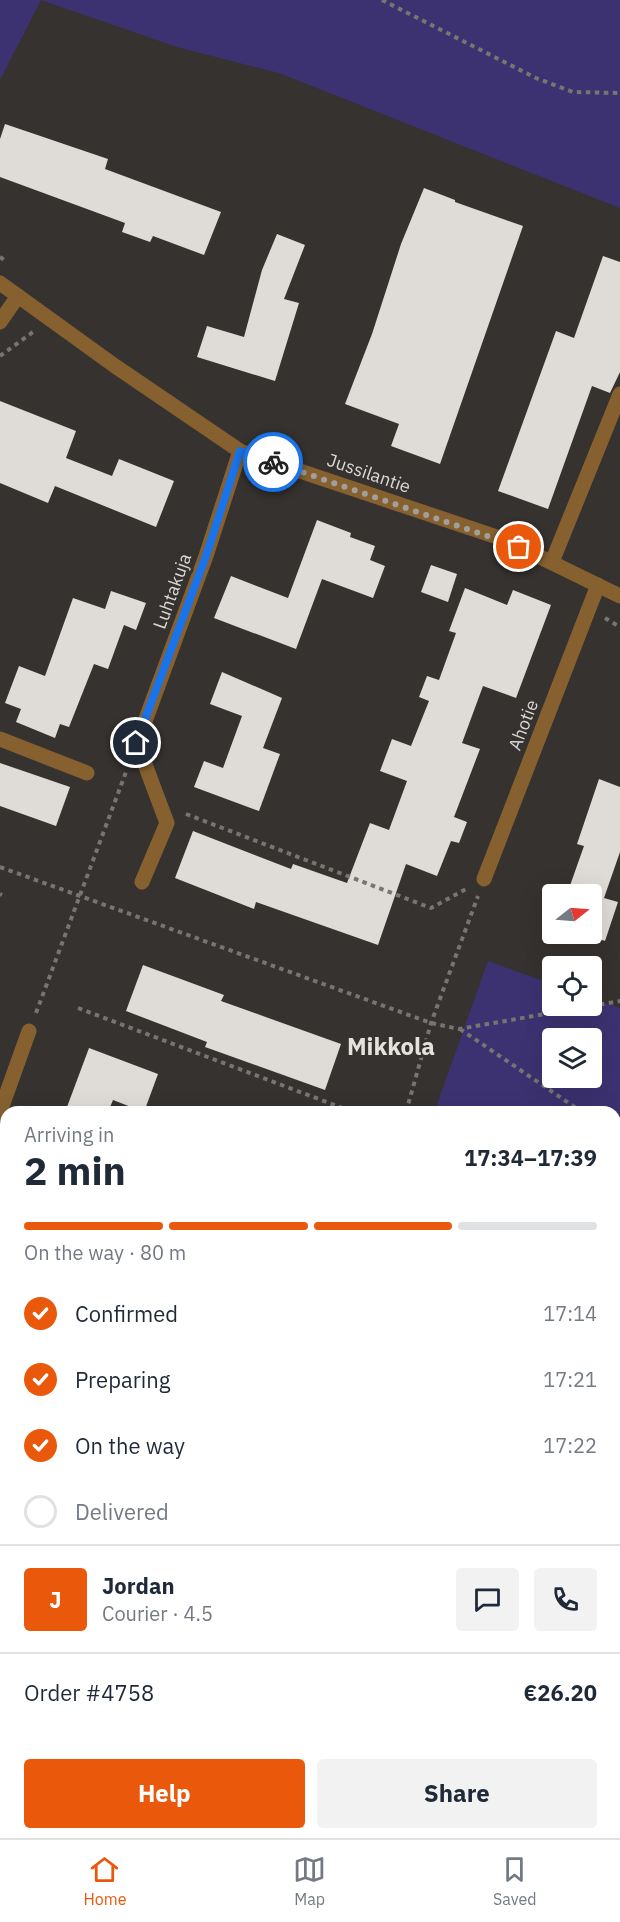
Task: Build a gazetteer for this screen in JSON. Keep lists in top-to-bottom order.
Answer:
{
  "streets": {
    "street": ["Jussilantie", "Luhtakuja", "Ahotie"]
  },
  "crossings": [
    ["Jussilantie", "Luhtakuja"],
    ["Jussilantie", "Ahotie"]
  ],
  "districts": ["Mikkola"],
  "north": "right",
  "page": {
    "heading": ["2 min", "Arriving in", "17:34–17:39"],
    "panel": [
      "Jordan",
      "Courier · 4.5",
      "Order #4758",
      "€26.20"
    ],
    "bar": "On the way · 80 m",
    "list": [
      ["Confirmed", "17:14"],
      ["Preparing", "17:21"],
      ["On the way", "17:22"],
      "Delivered"
    ],
    "round": "J",
    "buttons": ["Help", "Share"],
    "tabs": ["Home", "Map", "Saved"]
  }
}
